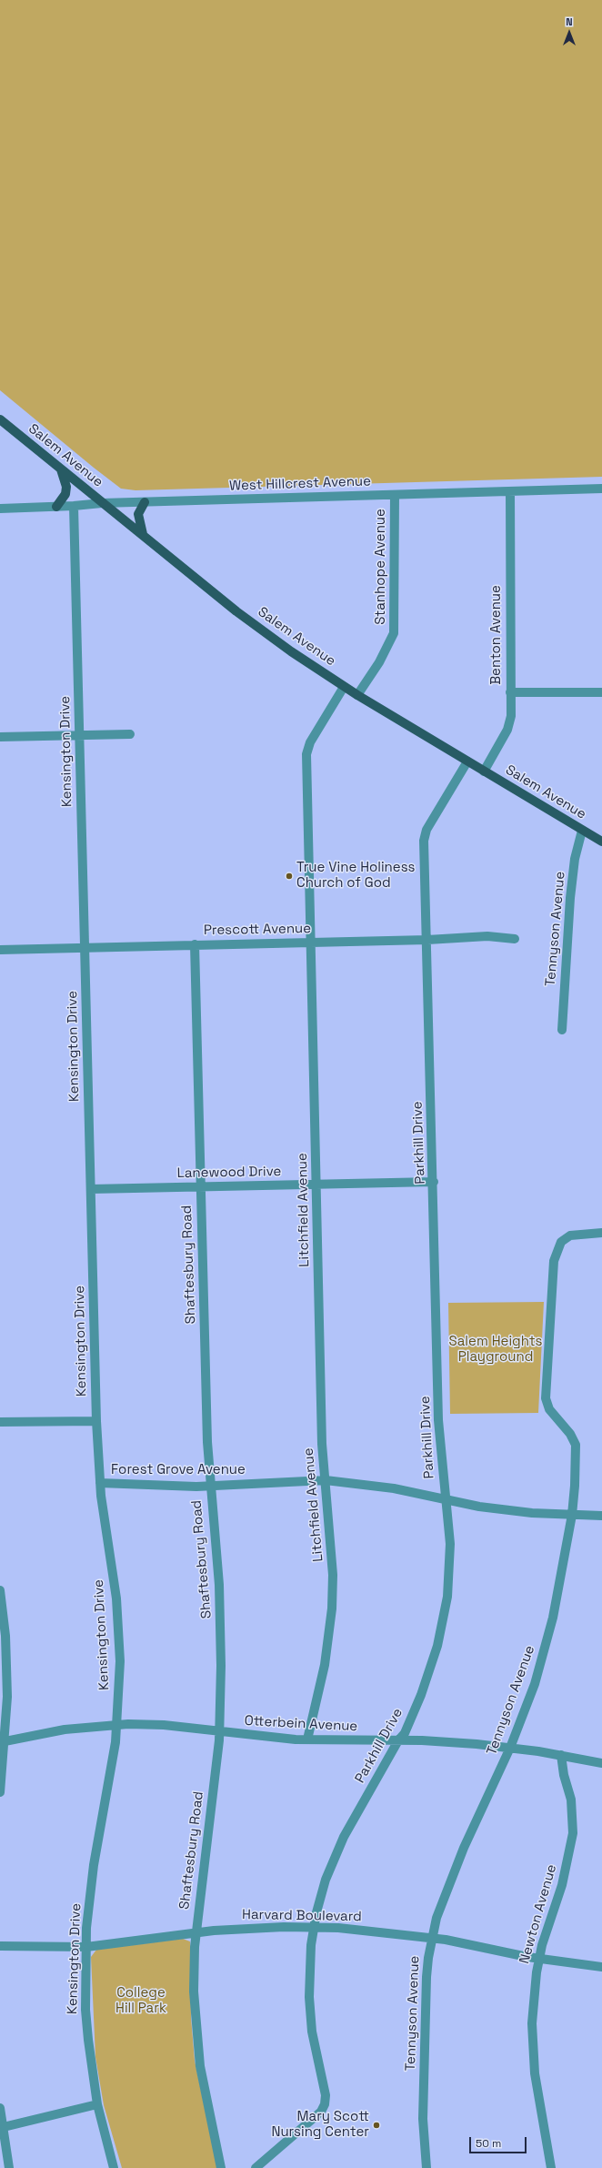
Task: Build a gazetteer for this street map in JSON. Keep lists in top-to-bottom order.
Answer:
{
  "streets": {
    "main road": ["Salem Avenue"],
    "street": [
      "West Hillcrest Avenue",
      "Stanhope Avenue",
      "Benton Avenue",
      "Kensington Drive",
      "Tennyson Avenue",
      "Prescott Avenue",
      "Parkhill Drive",
      "Lanewood Drive",
      "Litchfield Avenue",
      "Shaftesbury Road",
      "Forest Grove Avenue",
      "Otterbein Avenue",
      "Newton Avenue",
      "Harvard Boulevard"
    ]
  },
  "crossings": [
    ["Salem Avenue", "West Hillcrest Avenue"],
    ["Salem Avenue", "Stanhope Avenue"],
    ["Salem Avenue", "Benton Avenue"],
    ["Salem Avenue", "Tennyson Avenue"],
    ["Salem Avenue", "Parkhill Drive"],
    ["Salem Avenue", "Litchfield Avenue"],
    ["West Hillcrest Avenue", "Stanhope Avenue"],
    ["West Hillcrest Avenue", "Benton Avenue"],
    ["West Hillcrest Avenue", "Kensington Drive"],
    ["Kensington Drive", "Prescott Avenue"],
    ["Kensington Drive", "Lanewood Drive"],
    ["Kensington Drive", "Forest Grove Avenue"],
    ["Kensington Drive", "Otterbein Avenue"],
    ["Kensington Drive", "Harvard Boulevard"],
    ["Tennyson Avenue", "Forest Grove Avenue"],
    ["Tennyson Avenue", "Otterbein Avenue"],
    ["Tennyson Avenue", "Harvard Boulevard"],
    ["Prescott Avenue", "Parkhill Drive"],
    ["Prescott Avenue", "Litchfield Avenue"],
    ["Prescott Avenue", "Shaftesbury Road"],
    ["Parkhill Drive", "Lanewood Drive"],
    ["Parkhill Drive", "Forest Grove Avenue"],
    ["Parkhill Drive", "Otterbein Avenue"],
    ["Parkhill Drive", "Harvard Boulevard"],
    ["Lanewood Drive", "Litchfield Avenue"],
    ["Lanewood Drive", "Shaftesbury Road"],
    ["Litchfield Avenue", "Forest Grove Avenue"],
    ["Litchfield Avenue", "Otterbein Avenue"],
    ["Shaftesbury Road", "Forest Grove Avenue"],
    ["Shaftesbury Road", "Otterbein Avenue"],
    ["Shaftesbury Road", "Harvard Boulevard"],
    ["Otterbein Avenue", "Newton Avenue"],
    ["Newton Avenue", "Harvard Boulevard"]
  ],
  "parks": ["Salem Heights Playground", "College Hill Park"],
  "places": ["True Vine Holiness Church of God", "Mary Scott Nursing Center"],
  "scale_bar": "50 m",
  "north": "top"
}
